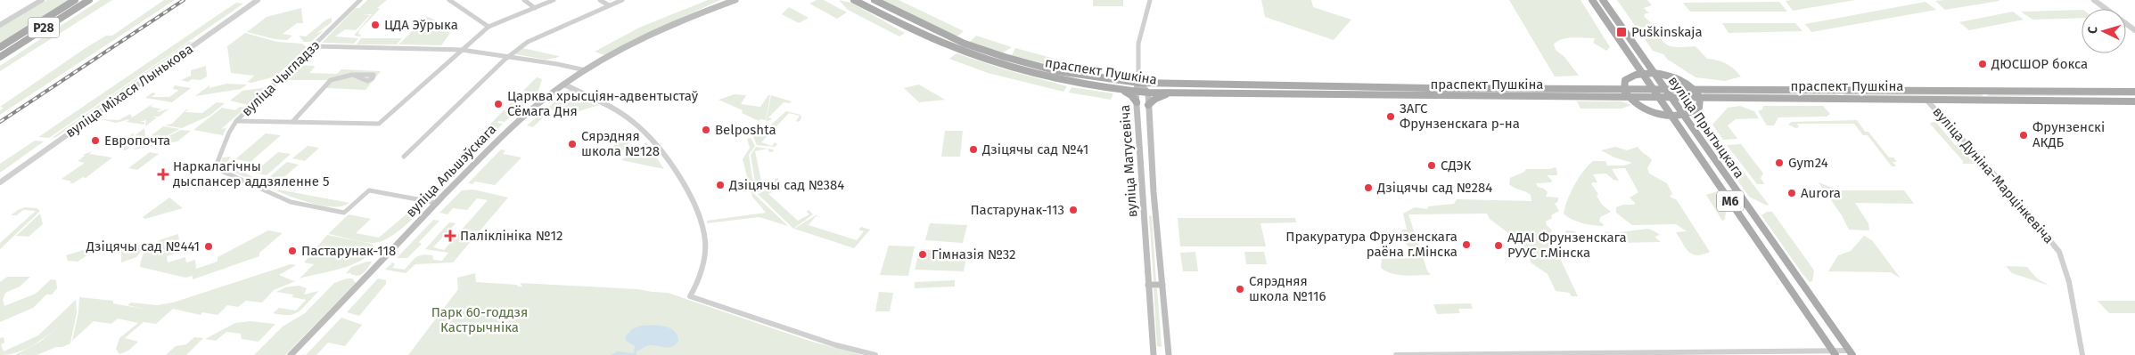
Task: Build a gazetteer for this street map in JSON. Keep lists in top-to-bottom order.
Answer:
{
  "streets": {
    "main road": [
      "Р28",
      "праспект Пушкіна",
      "вуліца Прытыцкага",
      "вуліца Матусевіча",
      "вуліца Альшэўскага",
      "М6"
    ],
    "street": ["вуліца Чыгладзэ", "вуліца Міхася Лынькова", "вуліца Дуніна-Марцінкевіча"]
  },
  "crossings": [
    ["праспект Пушкіна", "вуліца Прытыцкага"],
    ["праспект Пушкіна", "вуліца Матусевіча"],
    ["праспект Пушкіна", "вуліца Дуніна-Марцінкевіча"],
    ["вуліца Чыгладзэ", "вуліца Альшэўскага"]
  ],
  "parks": ["Парк 60-годдзя Кастрычніка"],
  "places": {
    "other": [
      "ЦДА Эўрыка",
      "ДЮСШOP бокса",
      "Царква хрысціян-адвентыстаў Сёмага Дня",
      "ЗАГС Фрунзенскага р-на",
      "Belposhta",
      "Фрунзенскі АКДБ",
      "Европочта",
      "Сярэдняя школа №128",
      "Дзіцячы сад №41",
      "Gym24",
      "СДЭК",
      "Дзіцячы сад №384",
      "Дзіцячы сад №284",
      "Aurora",
      "Пастарунак-113",
      "Пракуратура Фрунзенскага раёна г.Мінска",
      "АДАІ Фрунзенскага РУУС г.Мінска",
      "Дзіцячы сад №441",
      "Пастарунак-118",
      "Гімназія №32",
      "Сярэдняя школа №116"
    ],
    "transit": ["Puškinskaja"],
    "health": ["Наркалагічны дыспансер аддзяленне 5", "Паліклініка №12"]
  },
  "north": "left"
}
